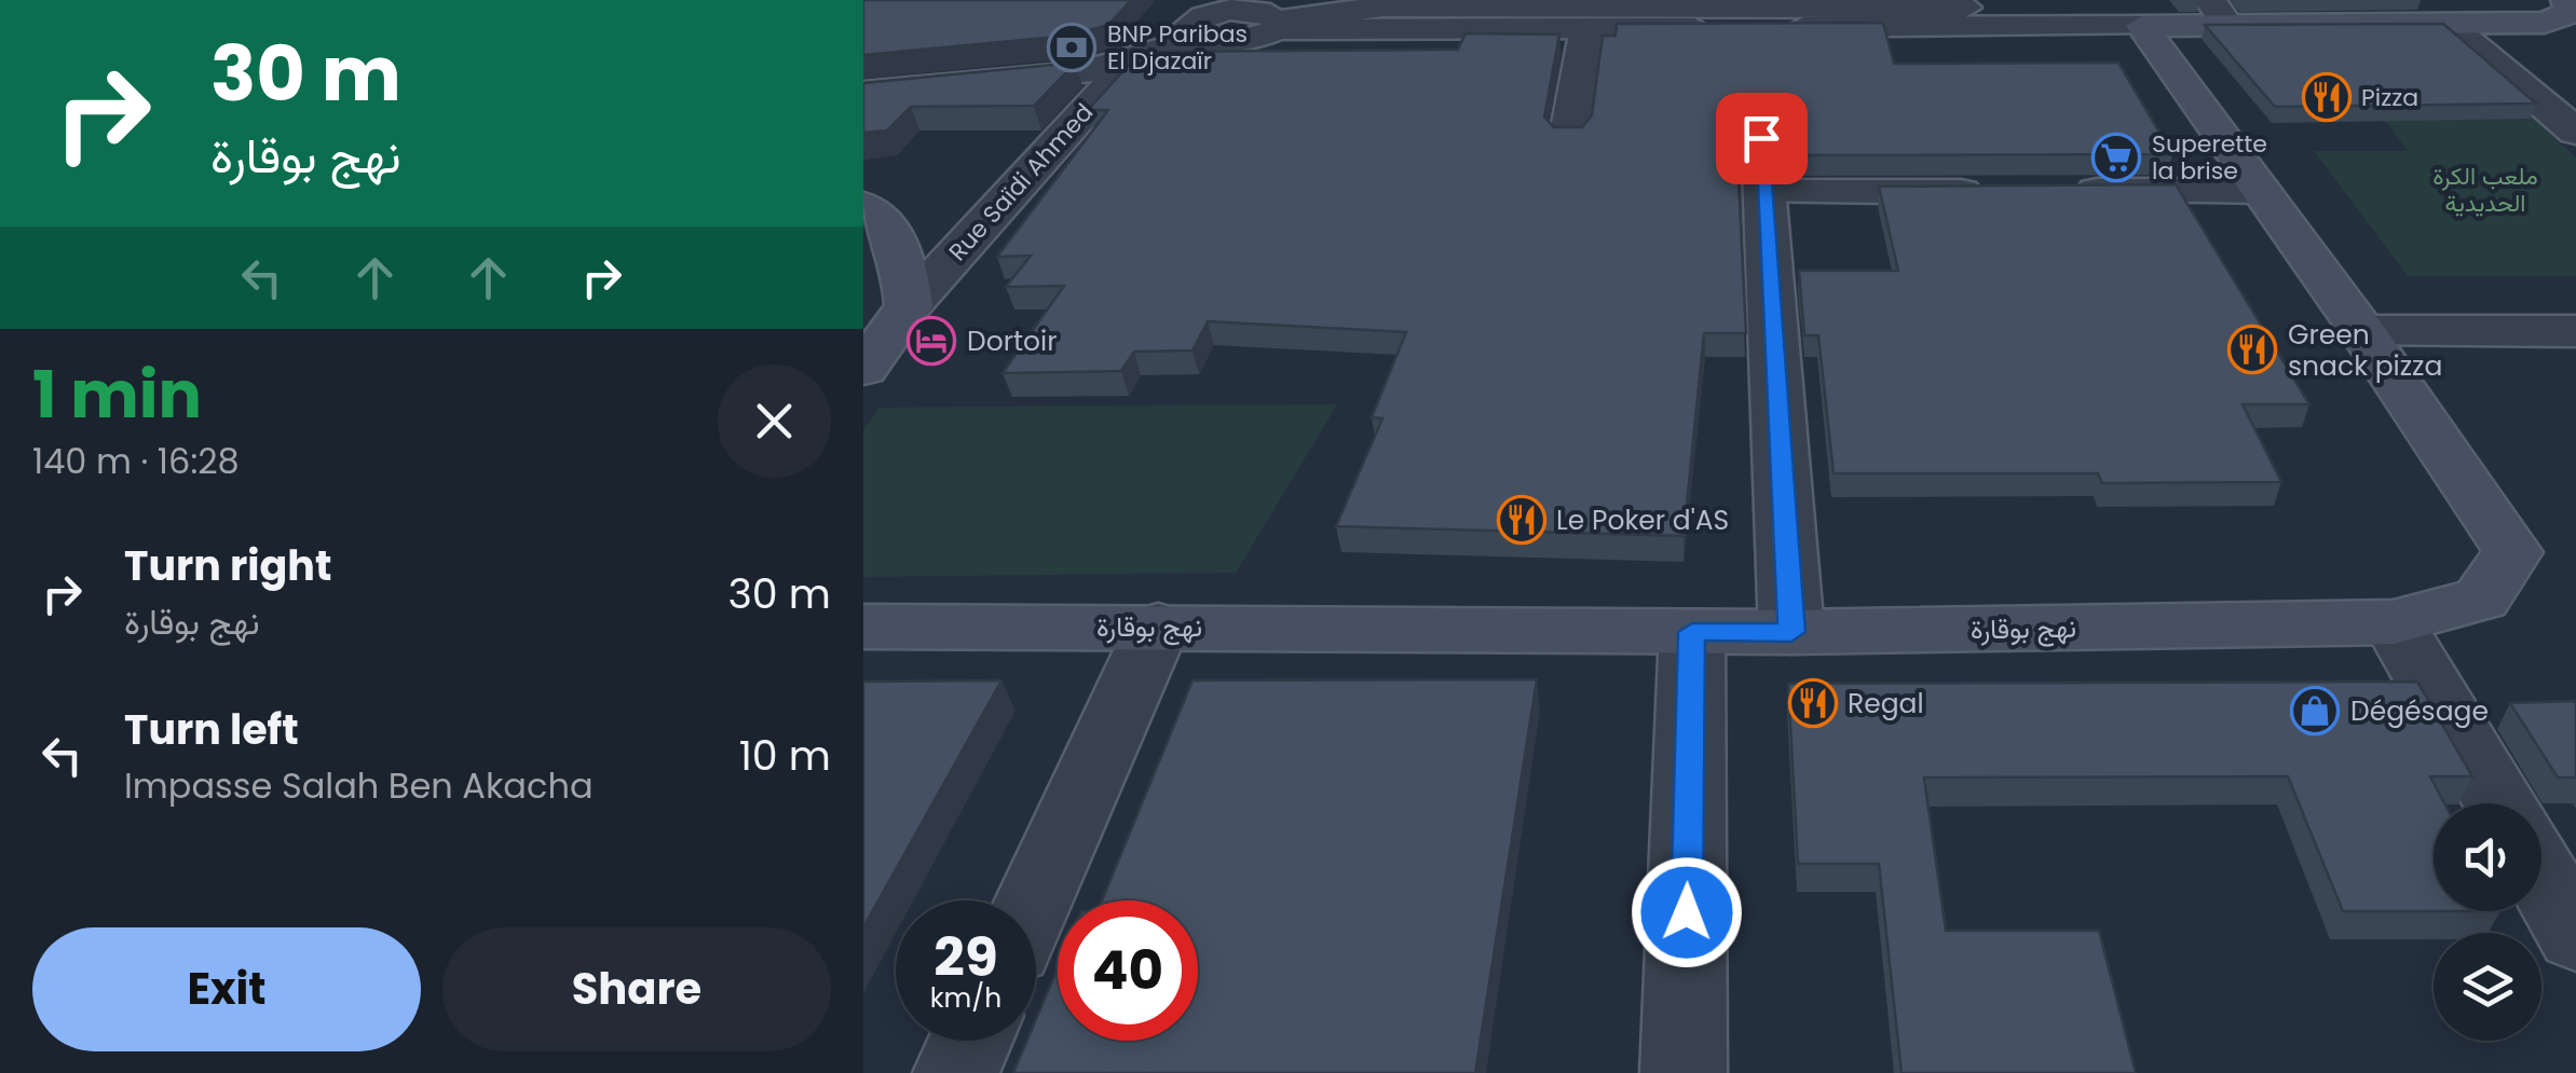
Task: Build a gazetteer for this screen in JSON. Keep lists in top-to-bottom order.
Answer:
{
  "streets": {
    "main road": ["نهج بوقارة"],
    "street": ["Rue Saïdi Ahmed"]
  },
  "parks": ["ملعب الكرة الحديدية"],
  "places": {
    "bank": ["BNP Paribas El Djazaïr"],
    "restaurant": [
      "Pizza",
      "Green snack pizza",
      "Le Poker d'AS",
      "Regal"
    ],
    "supermarket": ["Superette la brise"],
    "hotel": ["Dortoir"],
    "shop": ["Dégésage"]
  },
  "page": {
    "turn": ["30 m", "نهج بوقارة"],
    "heading": ["1 min", "140 m · 16:28"],
    "list": [
      {
        "name": "Turn right",
        "note": "نهج بوقارة",
        "value": "30 m"
      },
      {
        "name": "Turn left",
        "note": "Impasse Salah Ben Akacha",
        "value": "10 m"
      }
    ],
    "speed": "29 km/h",
    "limit": "40",
    "buttons": ["Exit", "Share"]
  }
}
